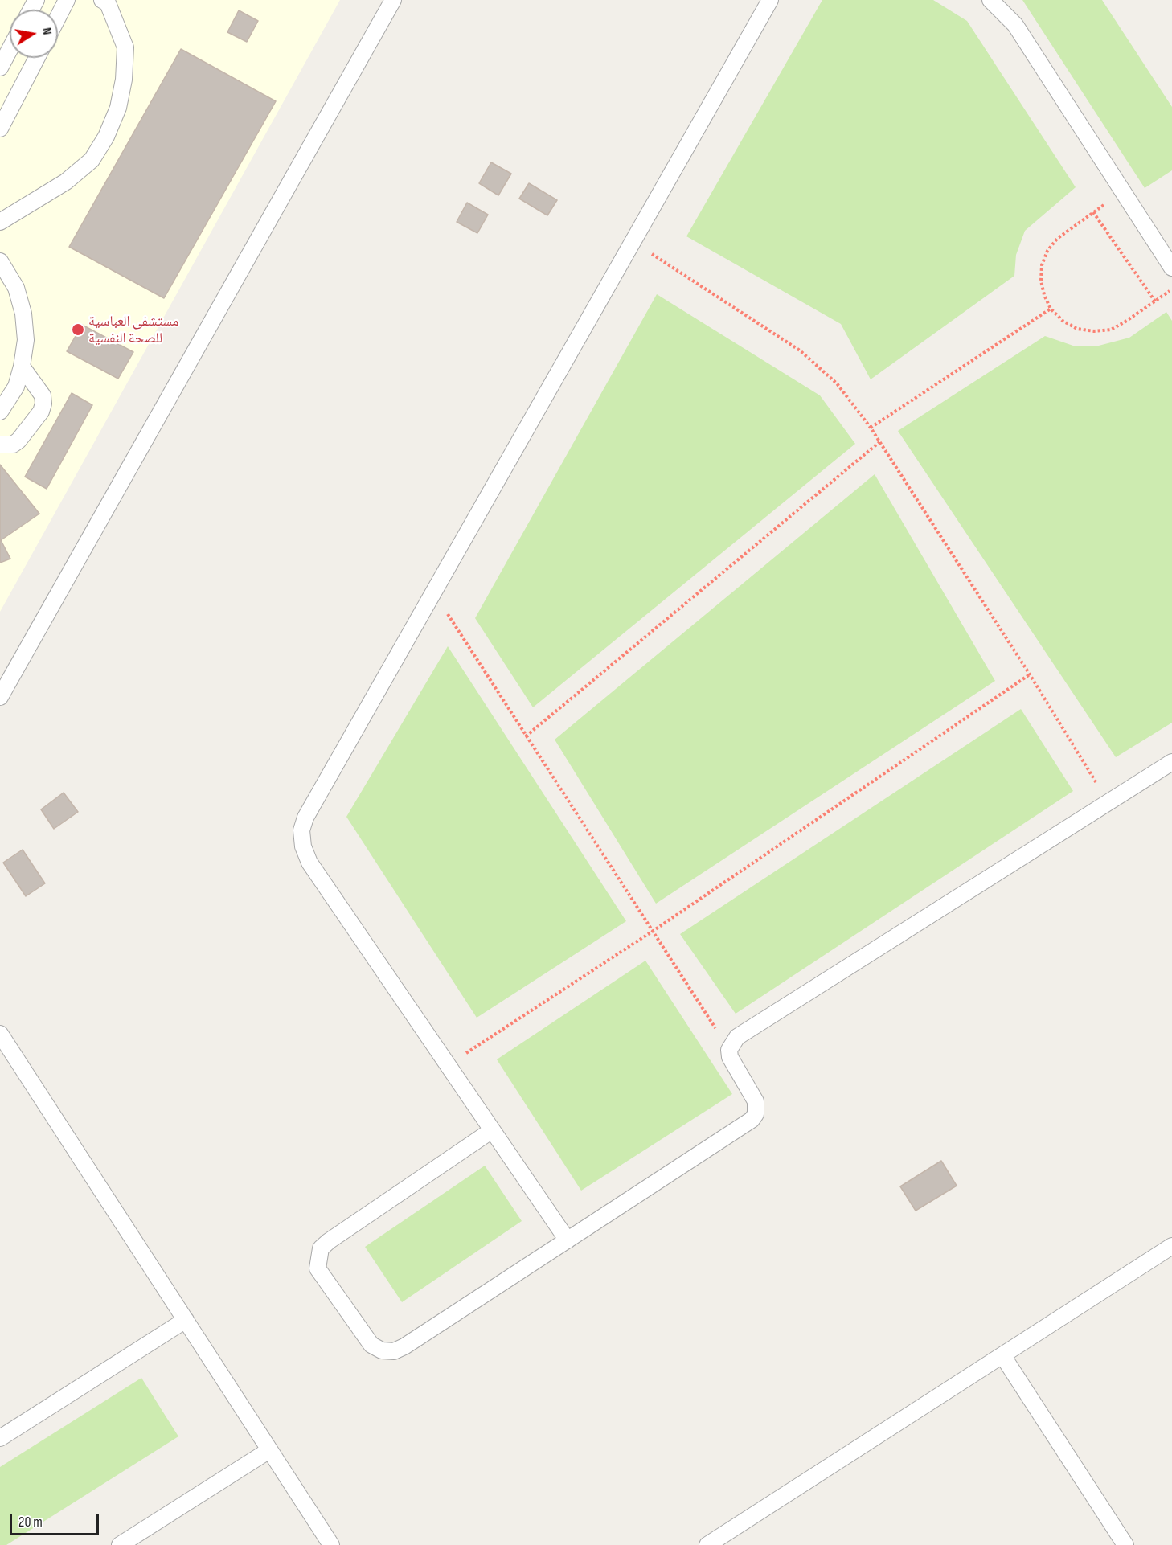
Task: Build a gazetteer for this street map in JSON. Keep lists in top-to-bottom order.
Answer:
{
  "places": ["مستشفى العباسية للصحة النفسية"],
  "scale_bar": "20 m",
  "north": "right"
}
